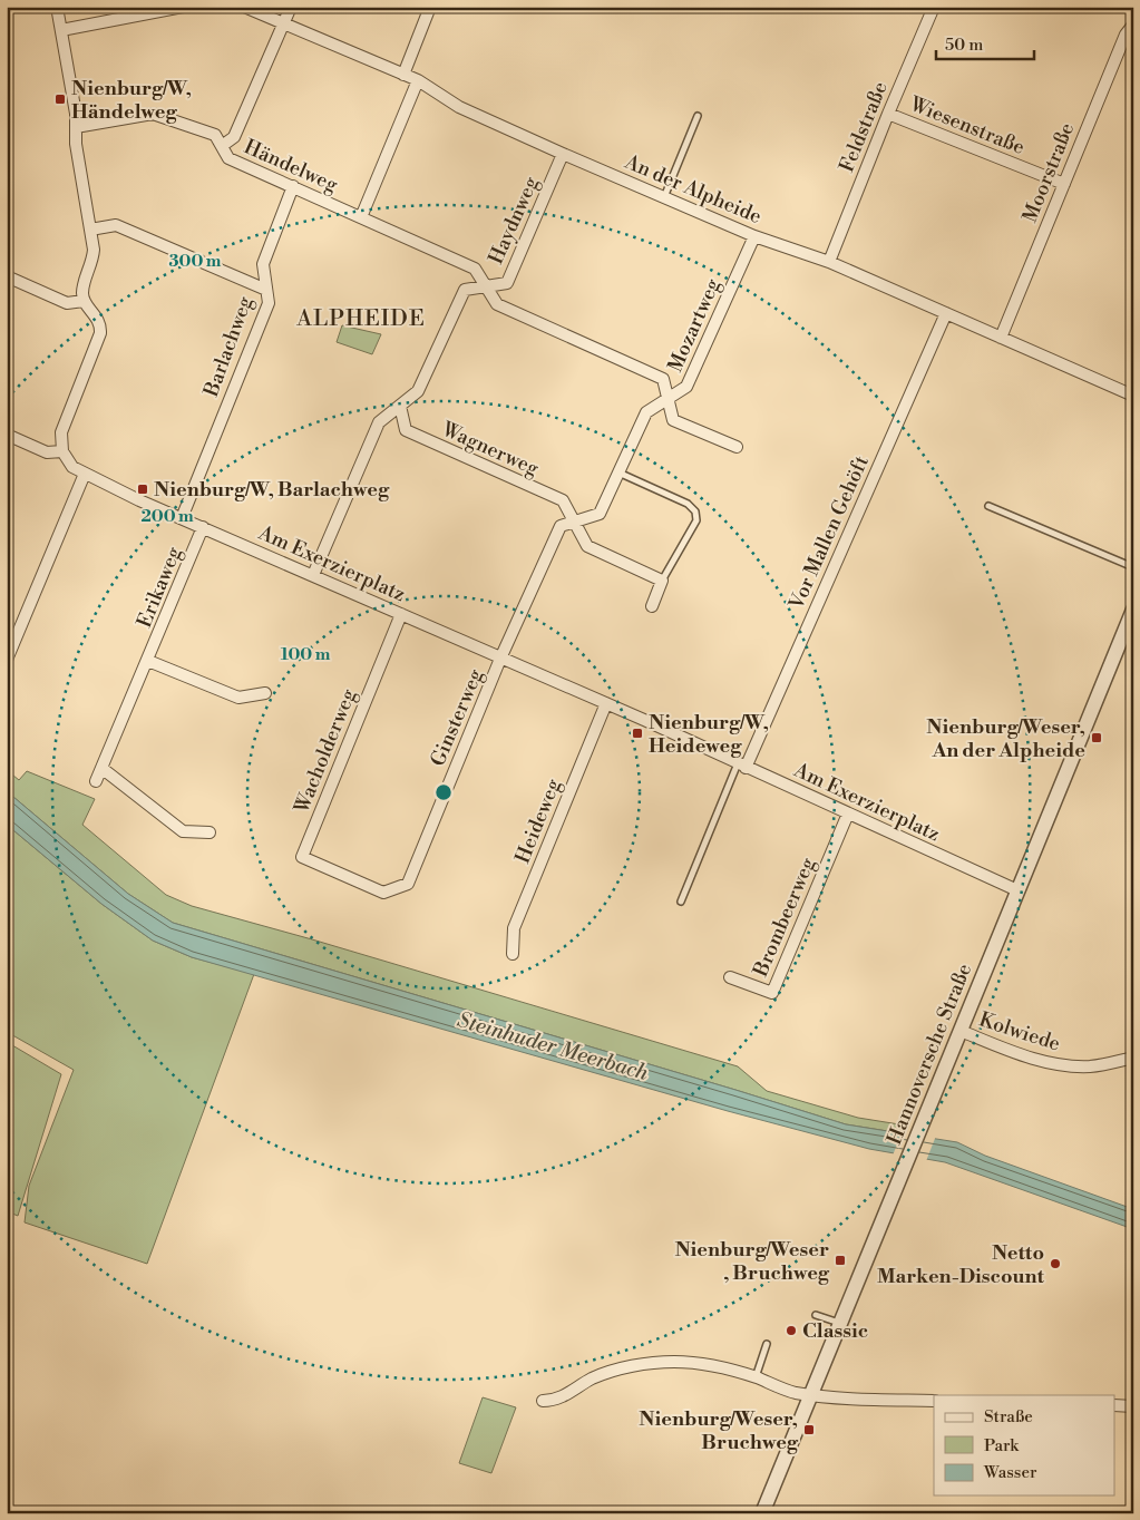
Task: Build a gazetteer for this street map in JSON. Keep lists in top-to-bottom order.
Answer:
{
  "streets": {
    "street": [
      "Wiesenstraße",
      "Feldstraße",
      "Händelweg",
      "Moorstraße",
      "An der Alpheide",
      "Haydnweg",
      "Mozartweg",
      "Barlachweg",
      "Wagnerweg",
      "Vor Mallen Gehöft",
      "Am Exerzierplatz",
      "Erikaweg",
      "Ginsterweg",
      "Wacholderweg",
      "Heideweg",
      "Brombeerweg",
      "Kolwiede",
      "Hannoversche Straße"
    ]
  },
  "crossings": [
    ["Wiesenstraße", "Feldstraße"],
    ["Wiesenstraße", "Moorstraße"],
    ["Feldstraße", "An der Alpheide"],
    ["Händelweg", "Haydnweg"],
    ["Händelweg", "Mozartweg"],
    ["Händelweg", "Barlachweg"],
    ["Moorstraße", "An der Alpheide"],
    ["An der Alpheide", "Haydnweg"],
    ["An der Alpheide", "Mozartweg"],
    ["An der Alpheide", "Vor Mallen Gehöft"],
    ["Barlachweg", "Am Exerzierplatz"],
    ["Vor Mallen Gehöft", "Am Exerzierplatz"],
    ["Am Exerzierplatz", "Erikaweg"],
    ["Am Exerzierplatz", "Ginsterweg"],
    ["Am Exerzierplatz", "Wacholderweg"],
    ["Am Exerzierplatz", "Heideweg"],
    ["Am Exerzierplatz", "Brombeerweg"],
    ["Am Exerzierplatz", "Hannoversche Straße"],
    ["Ginsterweg", "Wacholderweg"],
    ["Kolwiede", "Hannoversche Straße"]
  ],
  "districts": ["ALPHEIDE"],
  "water": ["Steinhuder Meerbach"],
  "places": {
    "transit": [
      "Nienburg/W, Händelweg",
      "Nienburg/W, Barlachweg",
      "Nienburg/W, Heideweg",
      "Nienburg/Weser, An der Alpheide",
      "Nienburg/Weser , Bruchweg",
      "Nienburg/Weser, Bruchweg"
    ],
    "other": ["Netto Marken-Discount", "Classic"]
  },
  "legend": ["Straße", "Park", "Wasser"],
  "scale_bar": "50 m",
  "rings": ["300 m", "200 m", "100 m"]
}
